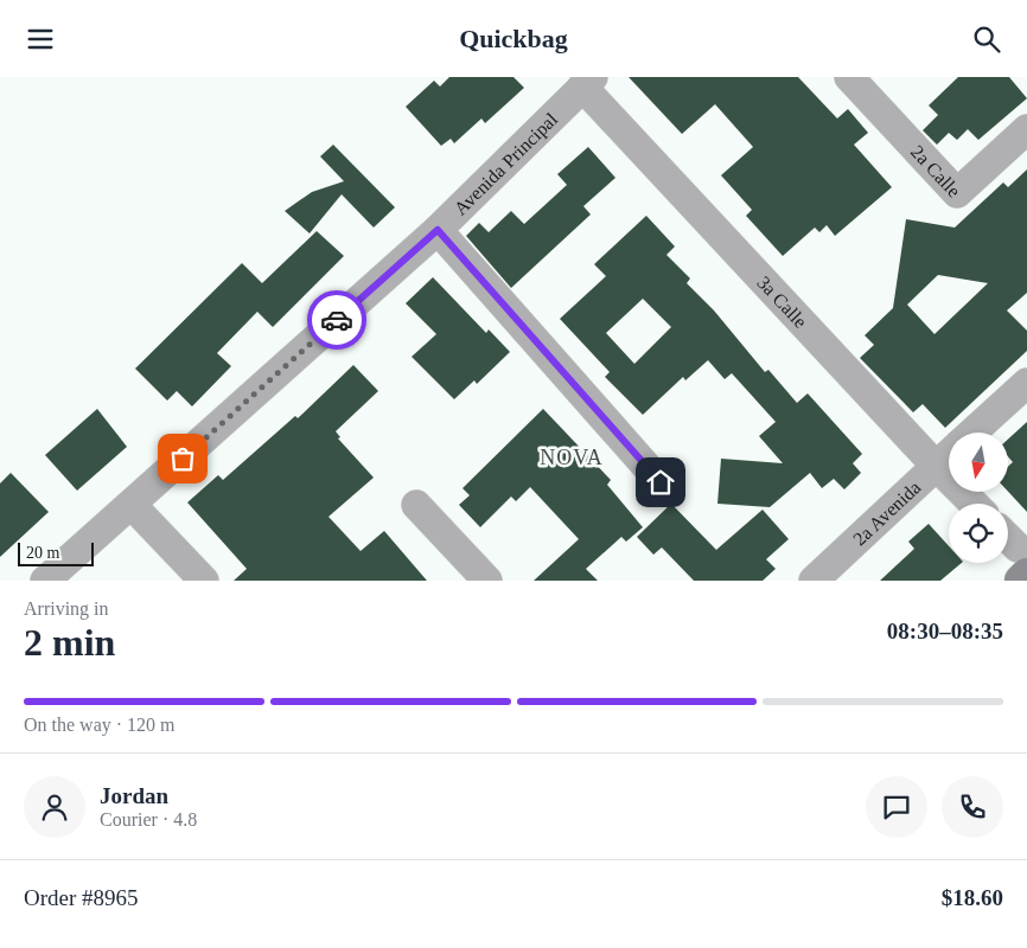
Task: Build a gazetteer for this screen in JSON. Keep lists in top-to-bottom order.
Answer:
{
  "streets": {
    "street": [
      "Avenida Principal",
      "2a Calle",
      "3a Calle",
      "2a Avenida"
    ]
  },
  "crossings": [
    ["Avenida Principal", "3a Calle"],
    ["3a Calle", "2a Avenida"]
  ],
  "districts": ["NOVA"],
  "scale_bar": "20 m",
  "north": "bottom",
  "page": {
    "header": "Quickbag",
    "scale": "20 m",
    "heading": ["2 min", "Arriving in", "08:30–08:35"],
    "panel": [
      "Jordan",
      "Courier · 4.8",
      "Order #8965",
      "$18.60"
    ],
    "bar": "On the way · 120 m"
  }
}
